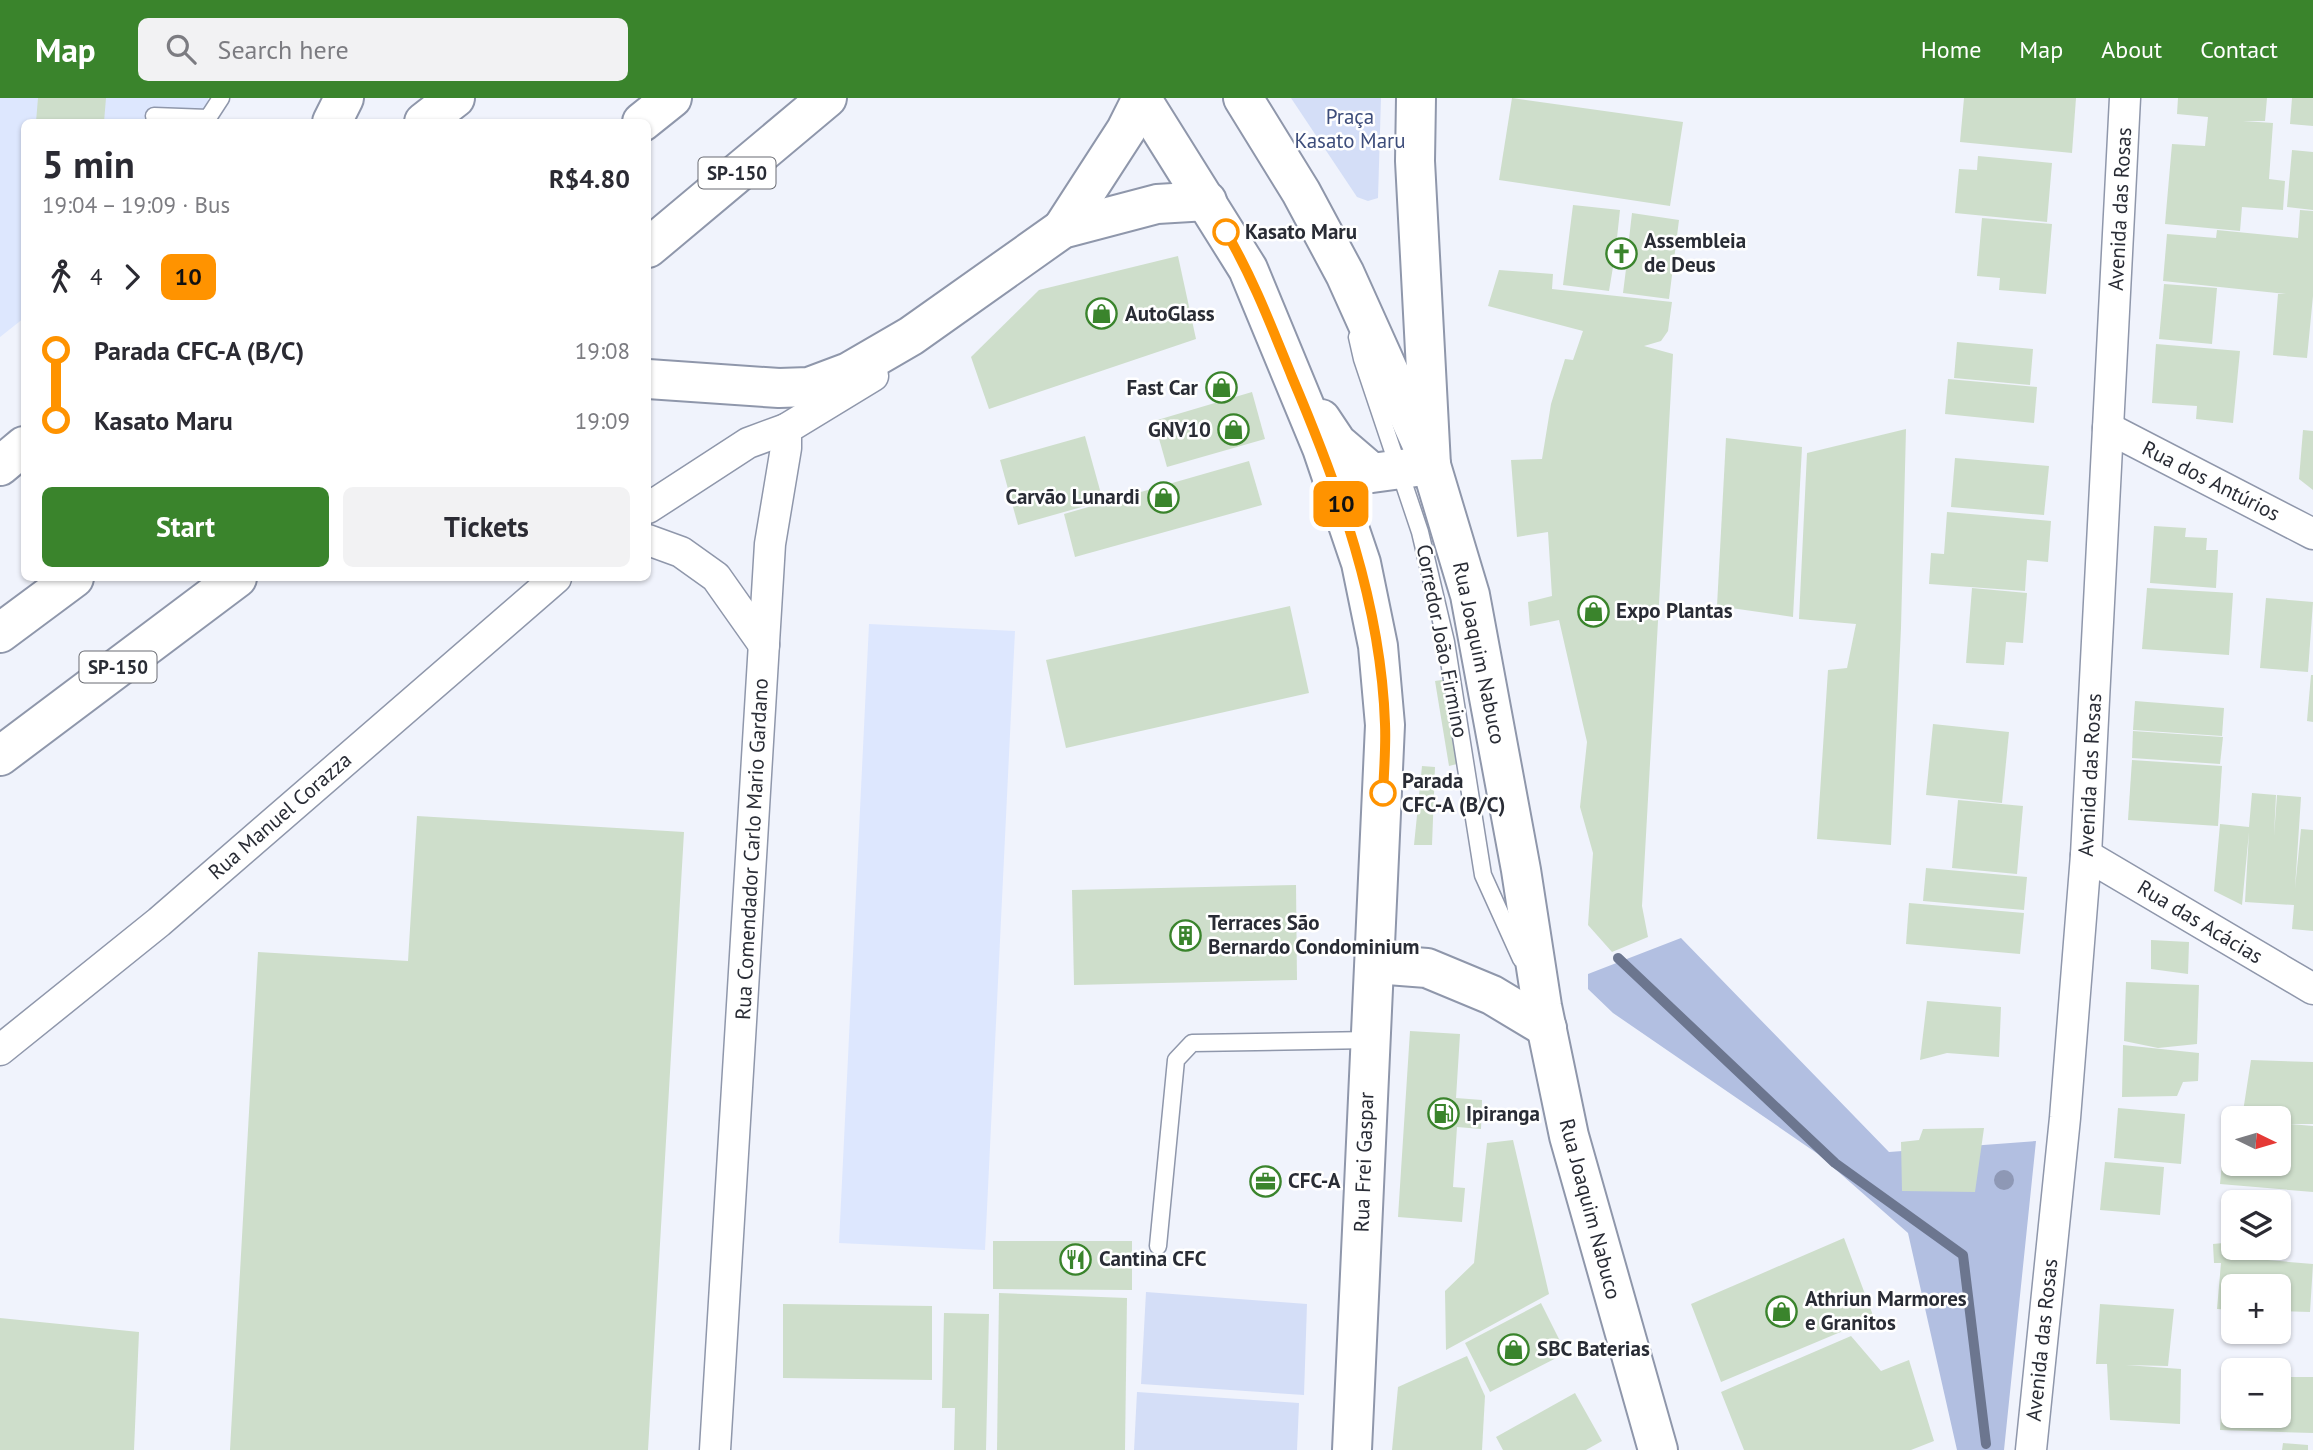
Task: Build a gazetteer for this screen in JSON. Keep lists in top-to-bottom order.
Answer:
{
  "streets": {
    "main road": ["SP-150", "Rua Joaquim Nabuco", "Rua Frei Gaspar"],
    "street": [
      "Avenida das Rosas",
      "Rua dos Antúrios",
      "Rua Manuel Corazza",
      "Rua Comendador Carlo Mario Gardano",
      "Rua das Acácias"
    ]
  },
  "crossings": [
    ["Avenida das Rosas", "Rua dos Antúrios"],
    ["Avenida das Rosas", "Rua das Acácias"]
  ],
  "parks": ["Praça Kasato Maru"],
  "places": {
    "other": ["Kasato Maru", "Parada CFC-A (B/C)"],
    "church": ["Assembleia de Deus"],
    "shop": [
      "AutoGlass",
      "Fast Car",
      "GNV10",
      "Carvão Lunardi",
      "Expo Plantas",
      "Athriun Marmores e Granitos",
      "SBC Baterias"
    ],
    "building": ["Terraces São Bernardo Condominium"],
    "fuel station": ["Ipiranga"],
    "office": ["CFC-A"],
    "restaurant": ["Cantina CFC"]
  },
  "lines": ["bus line 10"],
  "north": "right",
  "page": {
    "header": "Map",
    "search": "Search here",
    "nav": [
      "Home",
      "Map",
      "About",
      "Contact"
    ],
    "on_map": "10",
    "heading": ["5 min", "19:04 – 19:09 · Bus", "R$4.80"],
    "legs": ["4", "10"],
    "list": [
      {
        "name": "Parada CFC-A (B/C)",
        "value": "19:08"
      },
      {
        "name": "Kasato Maru",
        "value": "19:09"
      }
    ],
    "buttons": ["Start", "Tickets"],
    "map_buttons": ["+", "−"]
  }
}
